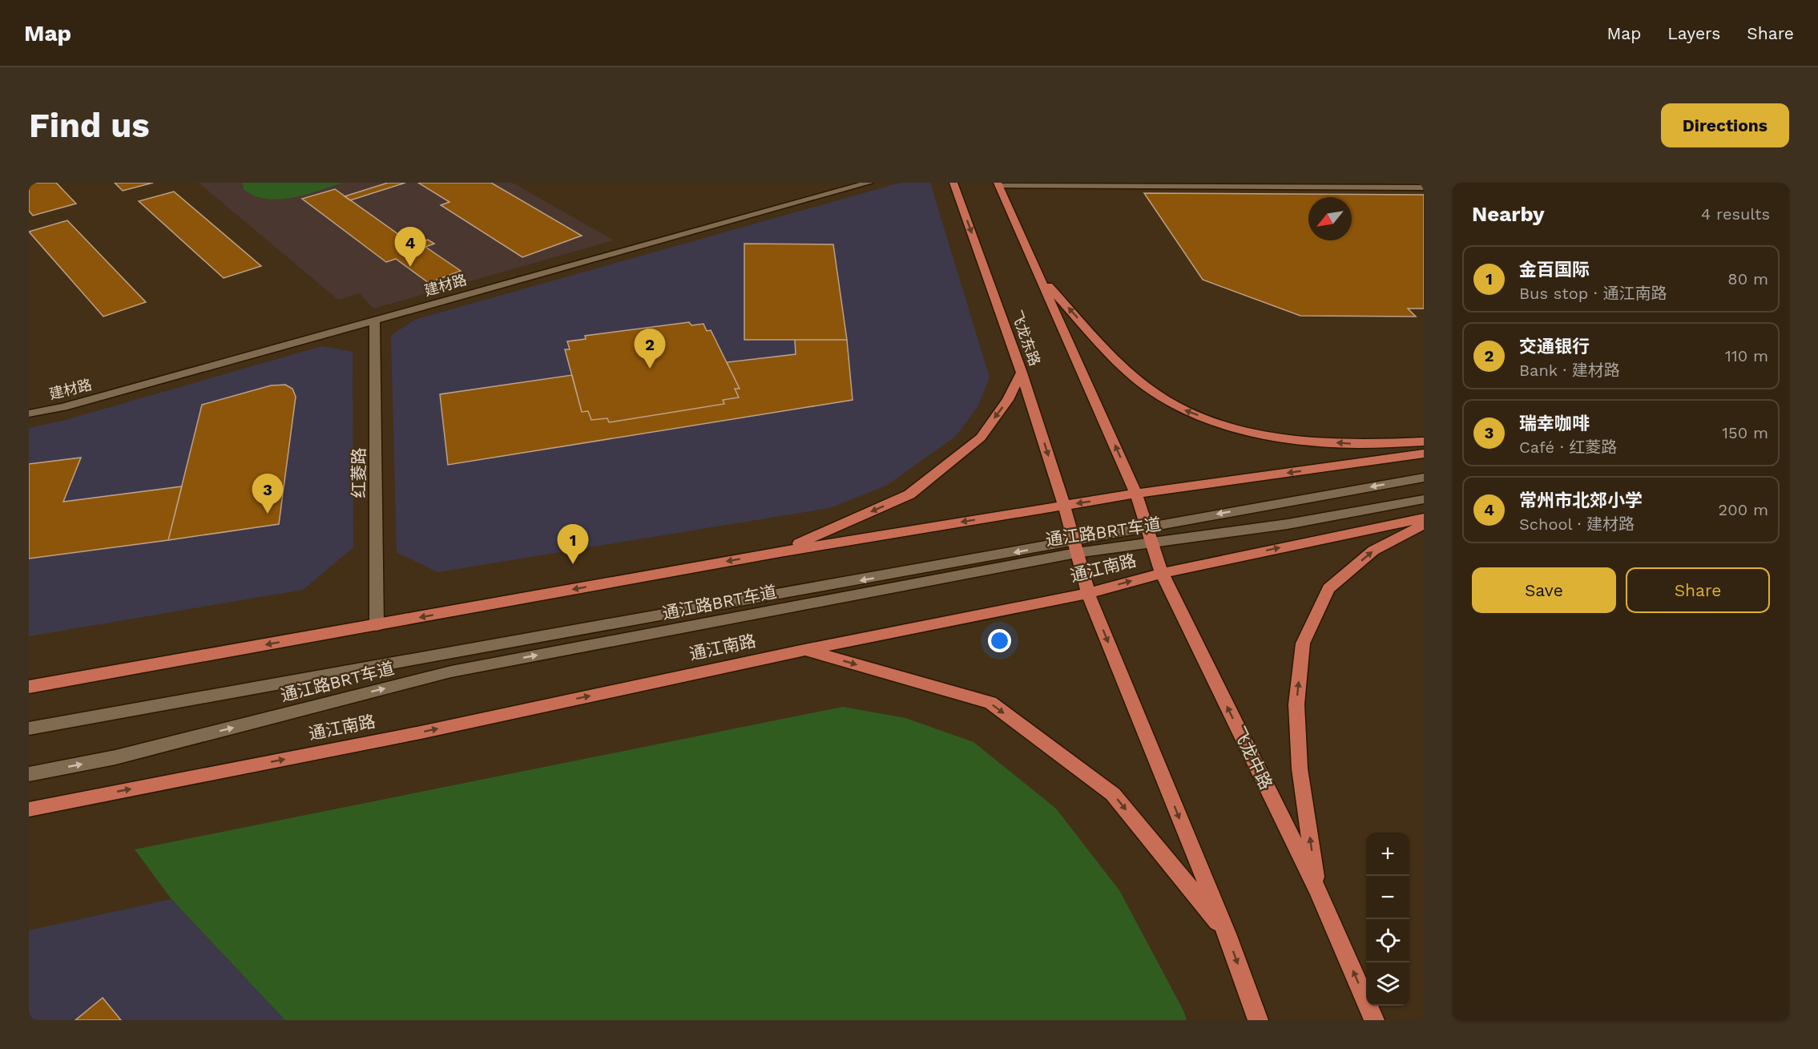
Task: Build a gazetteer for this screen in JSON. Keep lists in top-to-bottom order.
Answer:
{
  "streets": {
    "main road": ["飞龙东路", "通江南路", "飞龙中路"],
    "street": ["建材路", "红菱路", "通江路BRT车道"]
  },
  "crossings": [
    ["建材路", "红菱路"],
    ["通江路BRT车道", "飞龙中路"],
    ["通江南路", "飞龙中路"]
  ],
  "north": "bottom left",
  "page": {
    "header": "Map",
    "nav": ["Map", "Layers", "Share"],
    "buttons": [
      "Directions",
      ["Save", "Share"]
    ],
    "title": "Find us",
    "heading": ["Nearby", "4 results"],
    "pins": [
      "4",
      "2",
      "3",
      "1"
    ],
    "list": [
      {
        "mark": "1",
        "name": "金百国际",
        "note": "Bus stop · 通江南路",
        "value": "80 m"
      },
      {
        "mark": "2",
        "name": "交通银行",
        "note": "Bank · 建材路",
        "value": "110 m"
      },
      {
        "mark": "3",
        "name": "瑞幸咖啡",
        "note": "Café · 红菱路",
        "value": "150 m"
      },
      {
        "mark": "4",
        "name": "常州市北郊小学",
        "note": "School · 建材路",
        "value": "200 m"
      }
    ],
    "map_buttons": ["+", "−"]
  }
}
